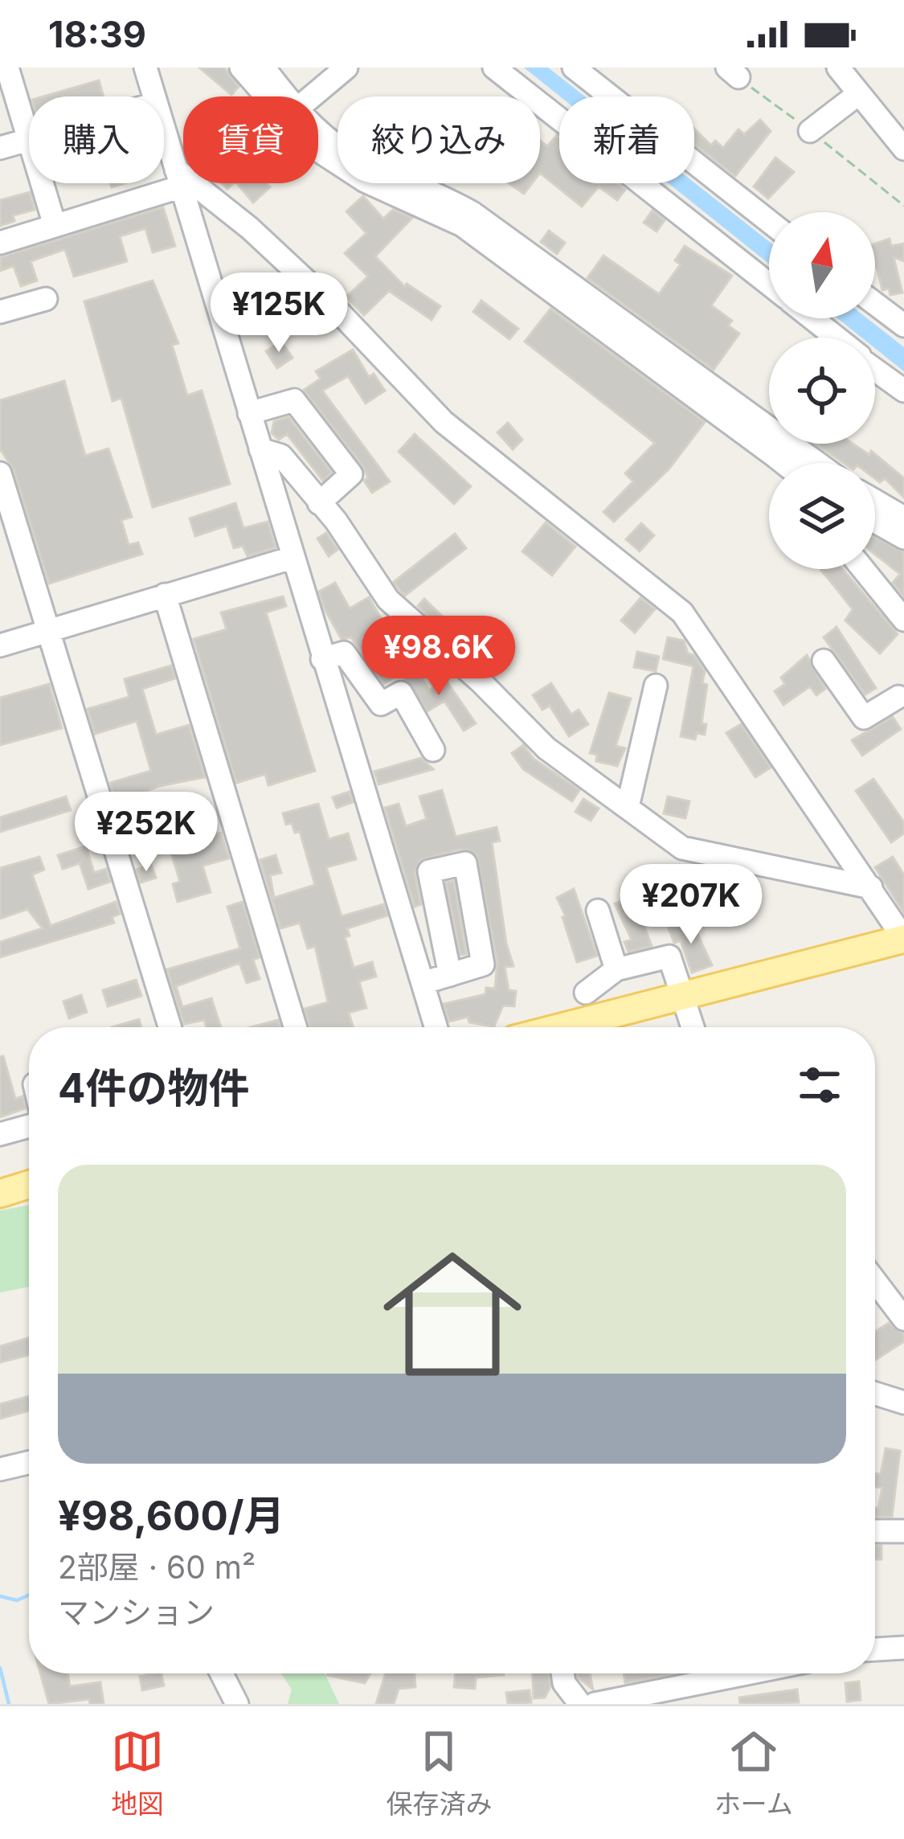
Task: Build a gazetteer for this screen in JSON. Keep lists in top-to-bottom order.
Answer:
{
  "north": "top",
  "page": {
    "status": "18:39",
    "chip": [
      "購入",
      "賃貸",
      "絞り込み",
      "新着"
    ],
    "price": [
      "¥125K",
      "¥98.6K",
      "¥252K",
      "¥207K"
    ],
    "heading": "4件の物件",
    "list": [
      {
        "name": "¥98,600/月",
        "note": "2部屋 · 60 m² · マンション"
      }
    ],
    "tabs": ["地図", "保存済み", "ホーム"]
  }
}
